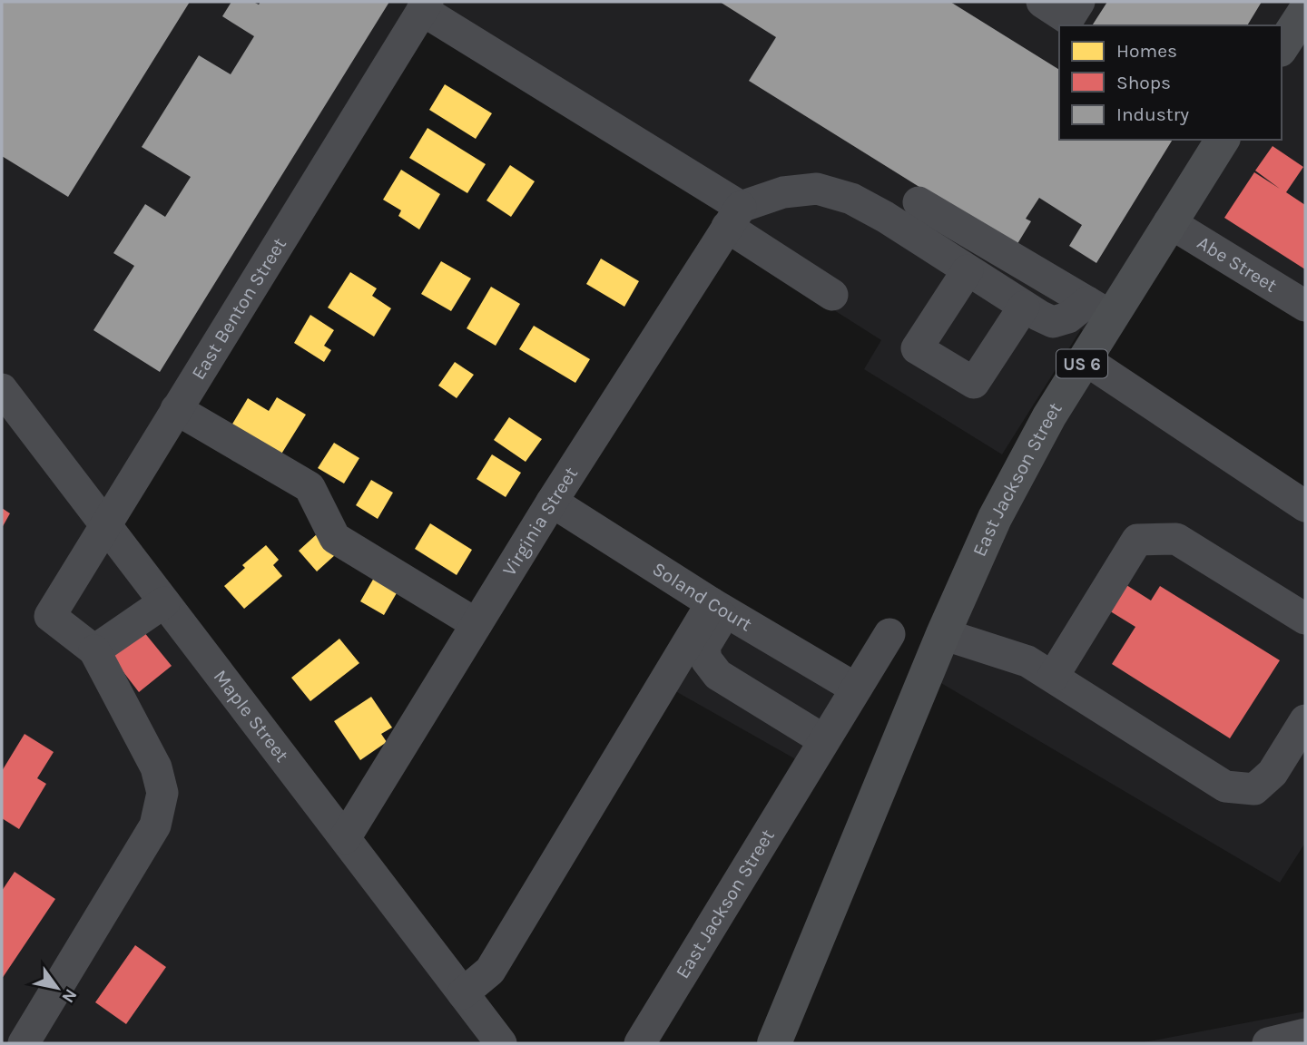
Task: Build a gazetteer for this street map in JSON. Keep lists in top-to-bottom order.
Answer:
{
  "streets": {
    "main road": ["US 6", "East Jackson Street"],
    "street": [
      "Abe Street",
      "East Benton Street",
      "Virginia Street",
      "Soland Court",
      "Maple Street"
    ]
  },
  "crossings": [
    ["Abe Street", "East Jackson Street"],
    ["East Benton Street", "Maple Street"],
    ["US 6", "East Jackson Street"],
    ["East Jackson Street", "Soland Court"],
    ["Virginia Street", "Soland Court"],
    ["Virginia Street", "Maple Street"]
  ],
  "legend": ["Homes", "Shops", "Industry"],
  "north": "bottom right"
}
